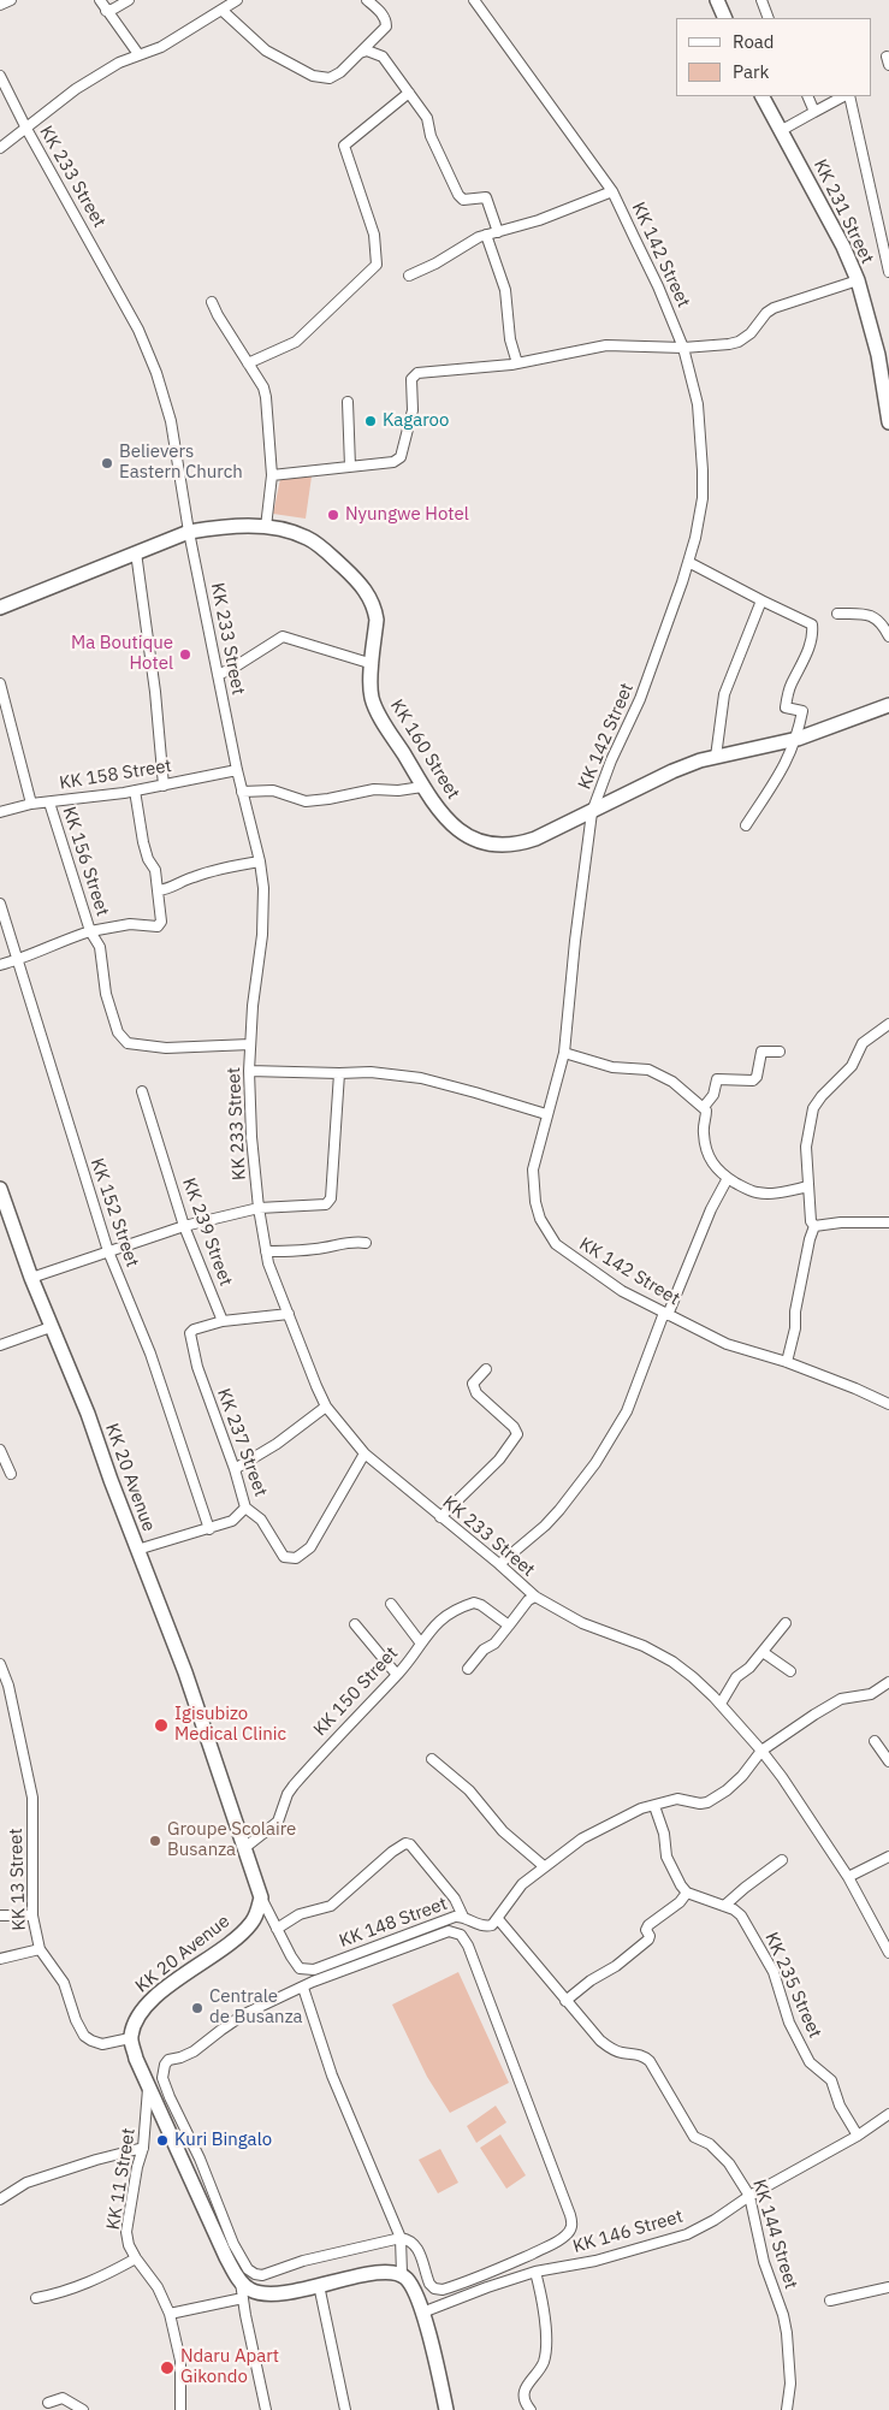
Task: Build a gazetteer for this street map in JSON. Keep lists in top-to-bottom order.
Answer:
{
  "streets": {
    "main road": ["KK 231 Street", "KK 160 Street", "KK 20 Avenue"],
    "street": [
      "KK 233 Street",
      "KK 142 Street",
      "KK 158 Street",
      "KK 156 Street",
      "KK 152 Street",
      "KK 239 Street",
      "KK 237 Street",
      "KK 150 Street",
      "KK 13 Street",
      "KK 148 Street",
      "KK 235 Street",
      "KK 11 Street",
      "KK 146 Street",
      "KK 144 Street"
    ]
  },
  "crossings": [
    ["KK 233 Street", "KK 160 Street"],
    ["KK 233 Street", "KK 158 Street"],
    ["KK 233 Street", "KK 156 Street"],
    ["KK 233 Street", "KK 237 Street"],
    ["KK 142 Street", "KK 160 Street"],
    ["KK 158 Street", "KK 156 Street"],
    ["KK 156 Street", "KK 152 Street"],
    ["KK 239 Street", "KK 237 Street"],
    ["KK 20 Avenue", "KK 150 Street"],
    ["KK 20 Avenue", "KK 13 Street"],
    ["KK 20 Avenue", "KK 148 Street"],
    ["KK 148 Street", "KK 144 Street"],
    ["KK 235 Street", "KK 146 Street"],
    ["KK 146 Street", "KK 144 Street"]
  ],
  "places": [
    "Kagaroo",
    "Believers Eastern Church",
    "Nyungwe Hotel",
    "Ma Boutique Hotel",
    "Igisubizo Medical Clinic",
    "Groupe Scolaire Busanza",
    "Centrale de Busanza",
    "Kuri Bingalo",
    "Ndaru Apart Gikondo"
  ],
  "legend": ["Road", "Park"]
}
